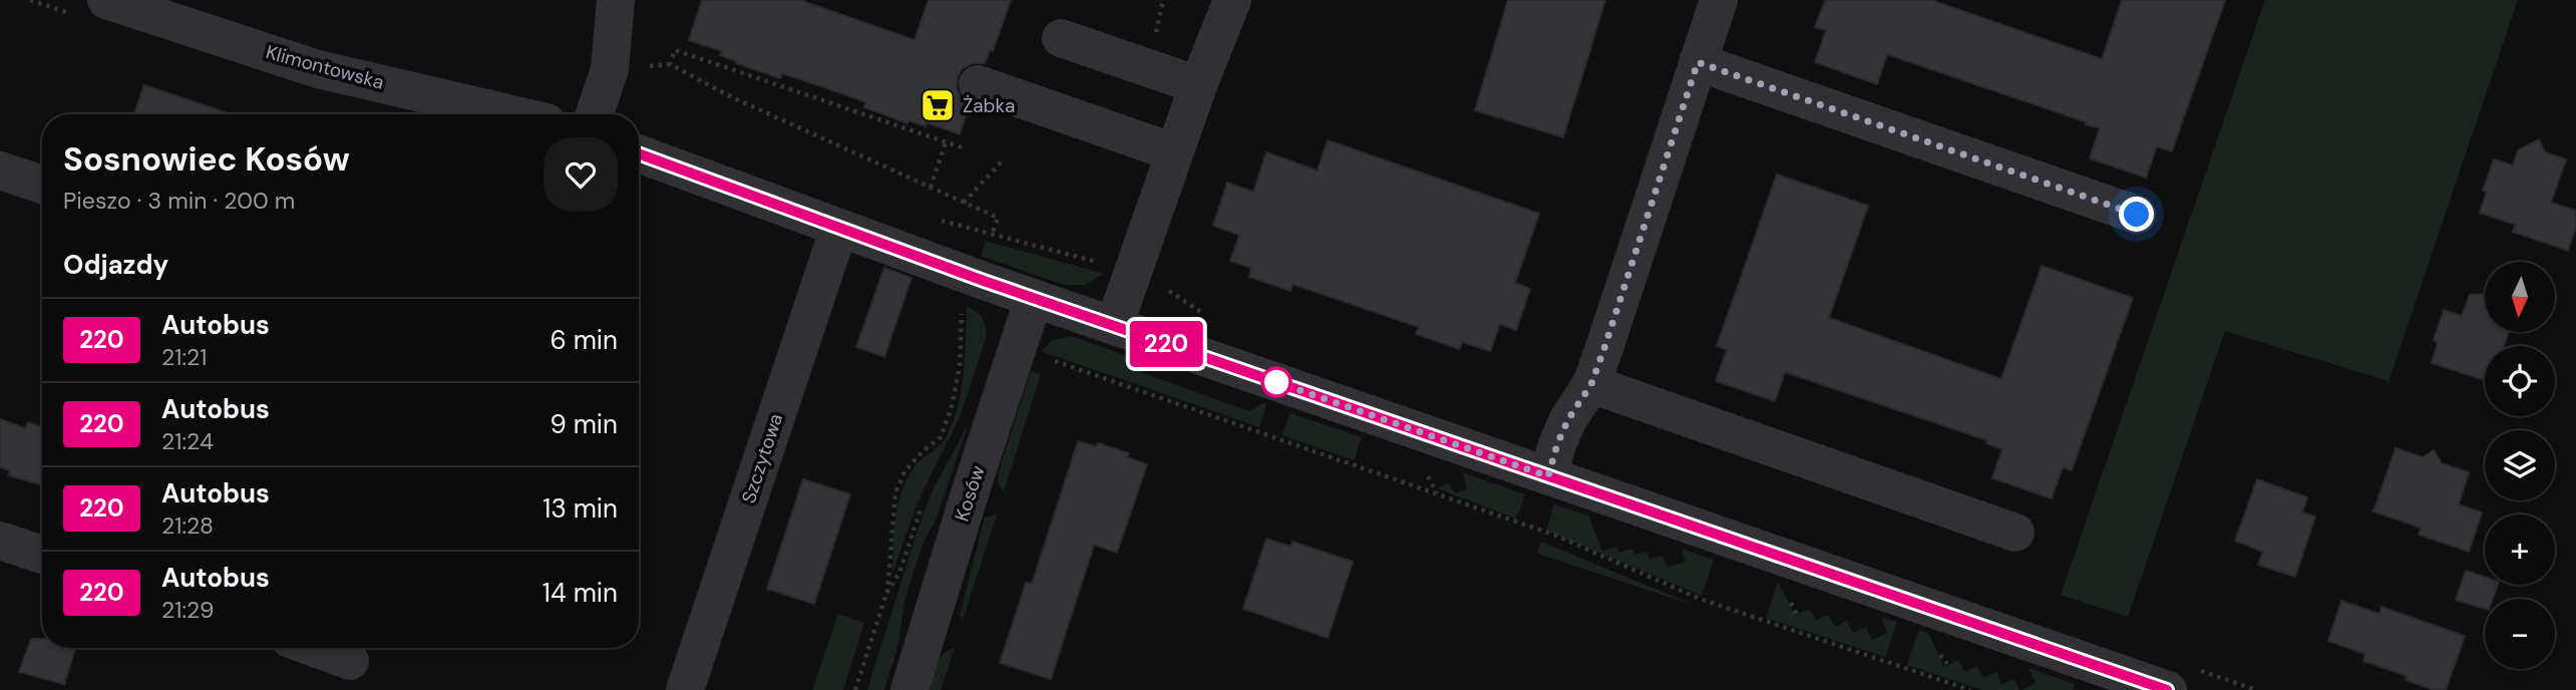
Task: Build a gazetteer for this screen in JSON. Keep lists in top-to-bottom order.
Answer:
{
  "streets": {
    "street": ["Klimontowska", "Szczytowa", "Kosów"]
  },
  "places": {
    "supermarket": ["Żabka"]
  },
  "lines": ["bus line 220"],
  "north": "bottom",
  "page": {
    "on_map": "220",
    "heading": [
      ["Sosnowiec Kosów", "Pieszo · 3 min · 200 m"],
      "Odjazdy"
    ],
    "map_buttons": ["+", "−"],
    "list": [
      {
        "mark": "220",
        "name": "Autobus",
        "note": "21:21",
        "value": "6 min"
      },
      {
        "mark": "220",
        "name": "Autobus",
        "note": "21:24",
        "value": "9 min"
      },
      {
        "mark": "220",
        "name": "Autobus",
        "note": "21:28",
        "value": "13 min"
      },
      {
        "mark": "220",
        "name": "Autobus",
        "note": "21:29",
        "value": "14 min"
      }
    ]
  }
}
